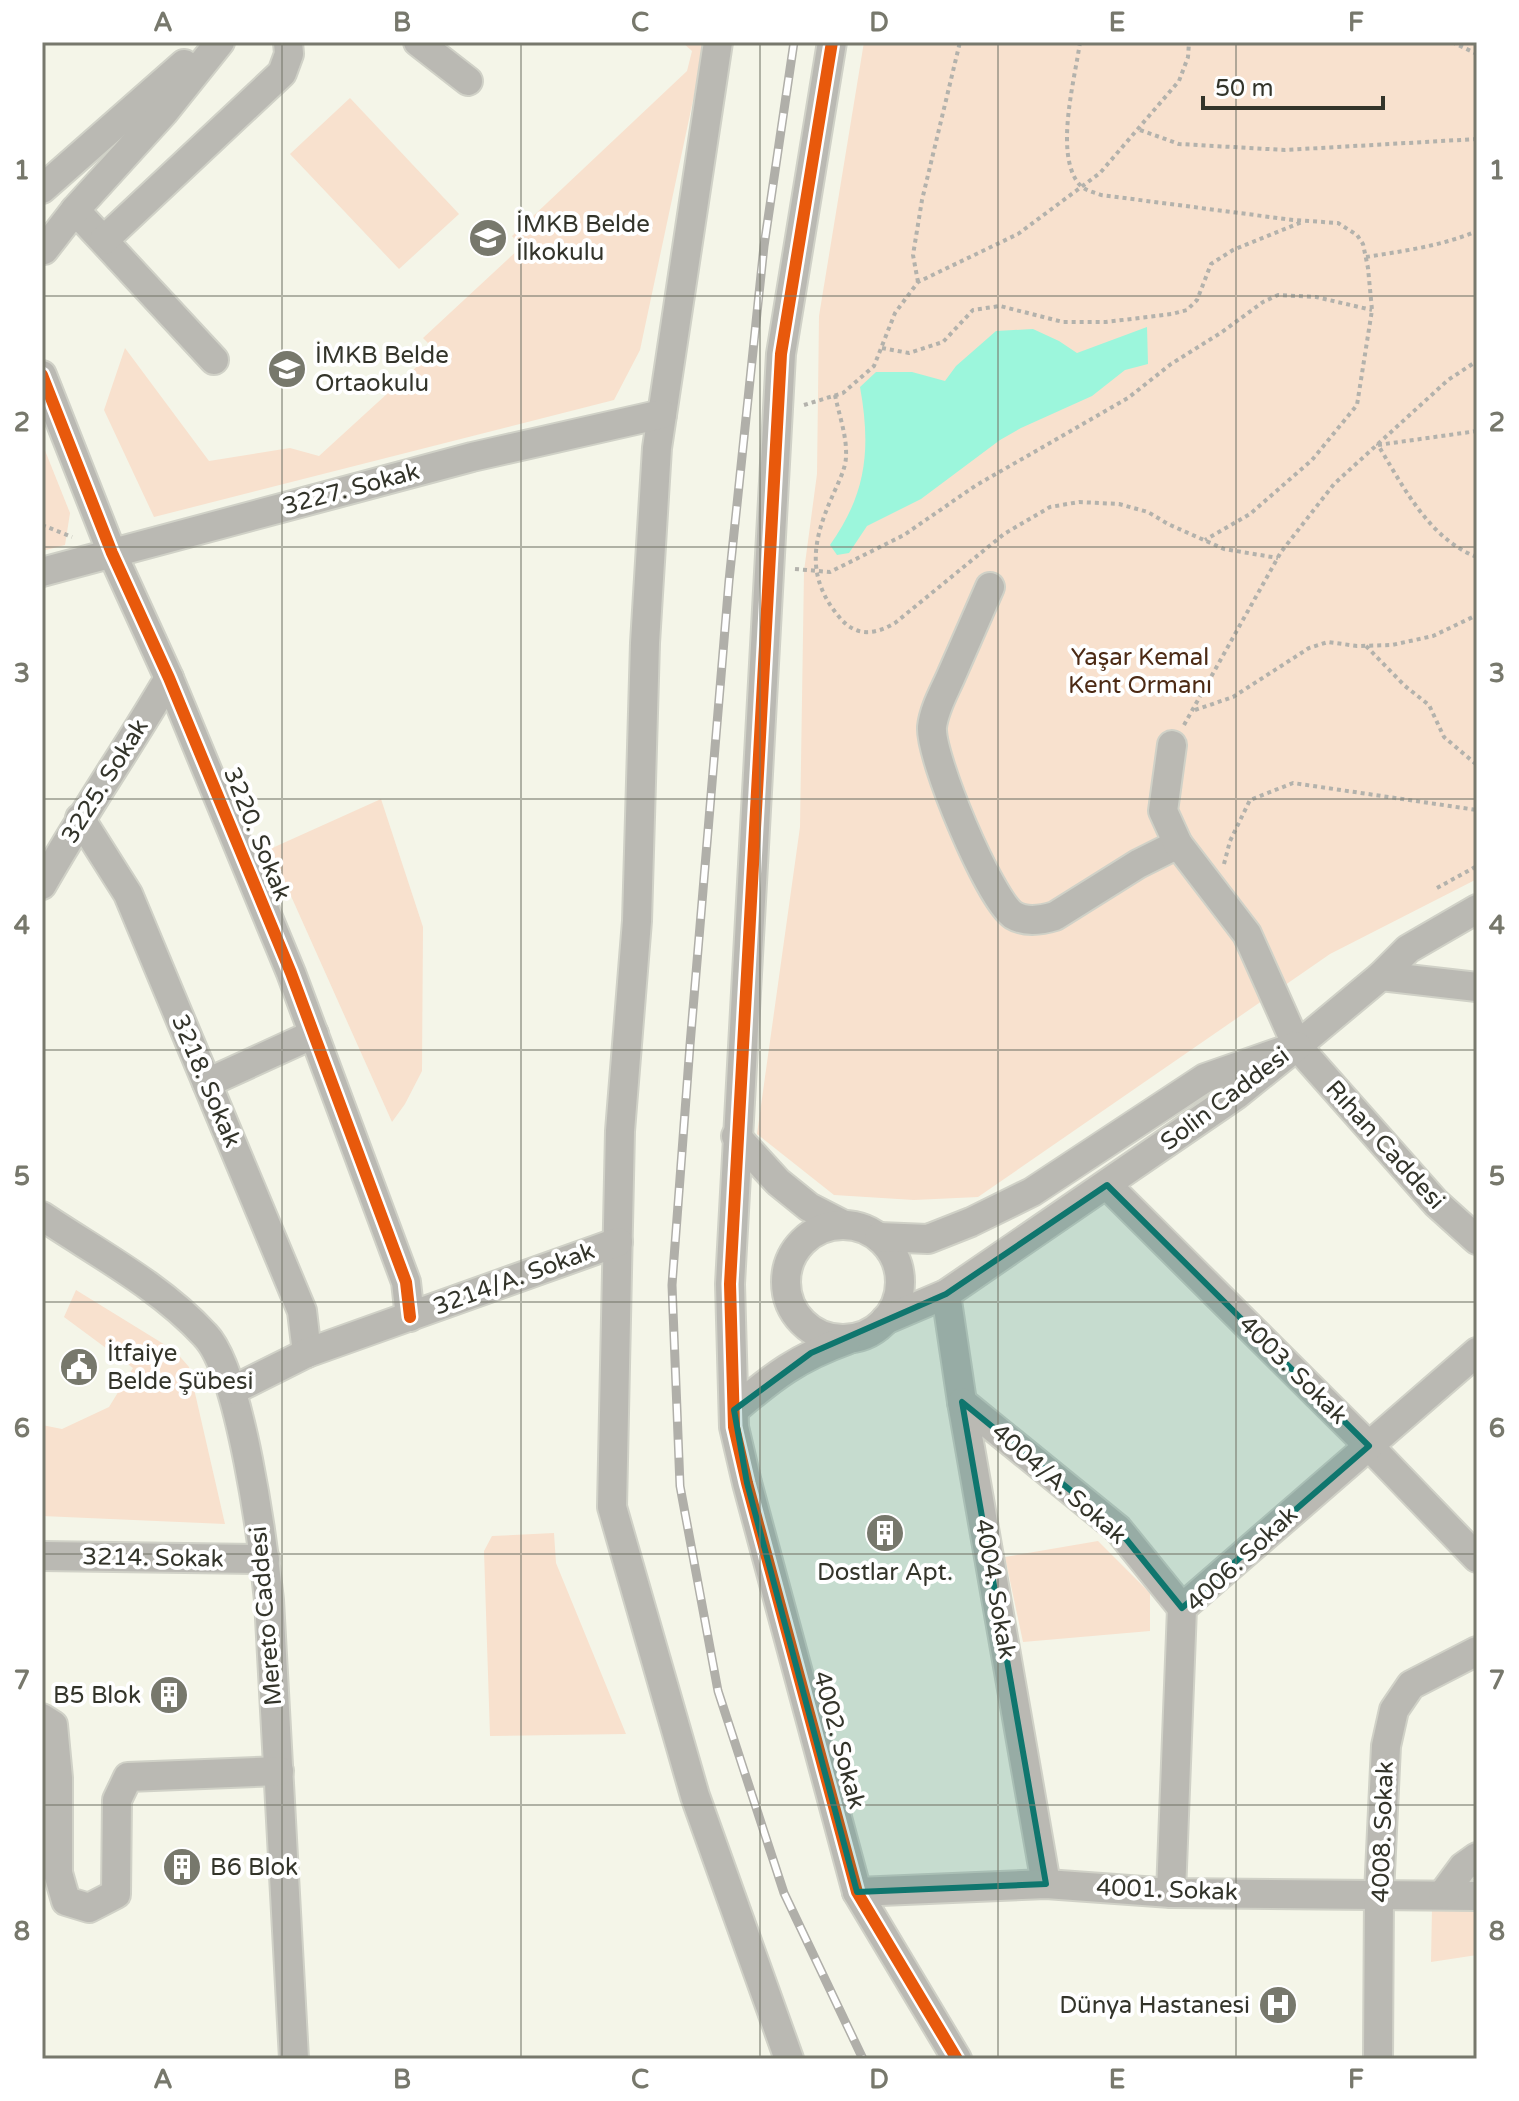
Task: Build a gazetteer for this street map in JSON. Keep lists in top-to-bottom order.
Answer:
{
  "streets": {
    "street": [
      "3227. Sokak",
      "3225. Sokak",
      "3220. Sokak",
      "3218. Sokak",
      "Solin Caddesi",
      "Rıhan Caddesi",
      "3214/A. Sokak",
      "4003. Sokak",
      "4004/A. Sokak",
      "3214. Sokak",
      "4006. Sokak",
      "4004. Sokak",
      "Mereto Caddesi",
      "4002. Sokak",
      "4008. Sokak",
      "4001. Sokak"
    ]
  },
  "crossings": [
    ["3227. Sokak", "3220. Sokak"],
    ["3225. Sokak", "3220. Sokak"],
    ["3225. Sokak", "3218. Sokak"],
    ["3220. Sokak", "3214/A. Sokak"],
    ["3218. Sokak", "3214/A. Sokak"],
    ["Solin Caddesi", "Rıhan Caddesi"],
    ["Solin Caddesi", "4003. Sokak"],
    ["Solin Caddesi", "4004. Sokak"],
    ["3214/A. Sokak", "Mereto Caddesi"],
    ["4003. Sokak", "4006. Sokak"],
    ["4004/A. Sokak", "4006. Sokak"],
    ["4004/A. Sokak", "4004. Sokak"],
    ["3214. Sokak", "Mereto Caddesi"],
    ["4006. Sokak", "4001. Sokak"],
    ["4004. Sokak", "4001. Sokak"],
    ["4002. Sokak", "4001. Sokak"],
    ["4008. Sokak", "4001. Sokak"]
  ],
  "parks": ["Yaşar Kemal Kent Ormanı"],
  "places": {
    "school or university": ["İMKB Belde İlkokulu", "İMKB Belde Ortaokulu"],
    "public building": ["İtfaiye Belde Şübesi"],
    "building": ["Dostlar Apt.", "B5 Blok", "B6 Blok"],
    "hospital": ["Dünya Hastanesi"]
  },
  "scale_bar": "50 m",
  "grid": {
    "columns": [
      "A",
      "B",
      "C",
      "D",
      "E",
      "F"
    ],
    "rows": [
      "1",
      "2",
      "3",
      "4",
      "5",
      "6",
      "7",
      "8"
    ]
  }
}
